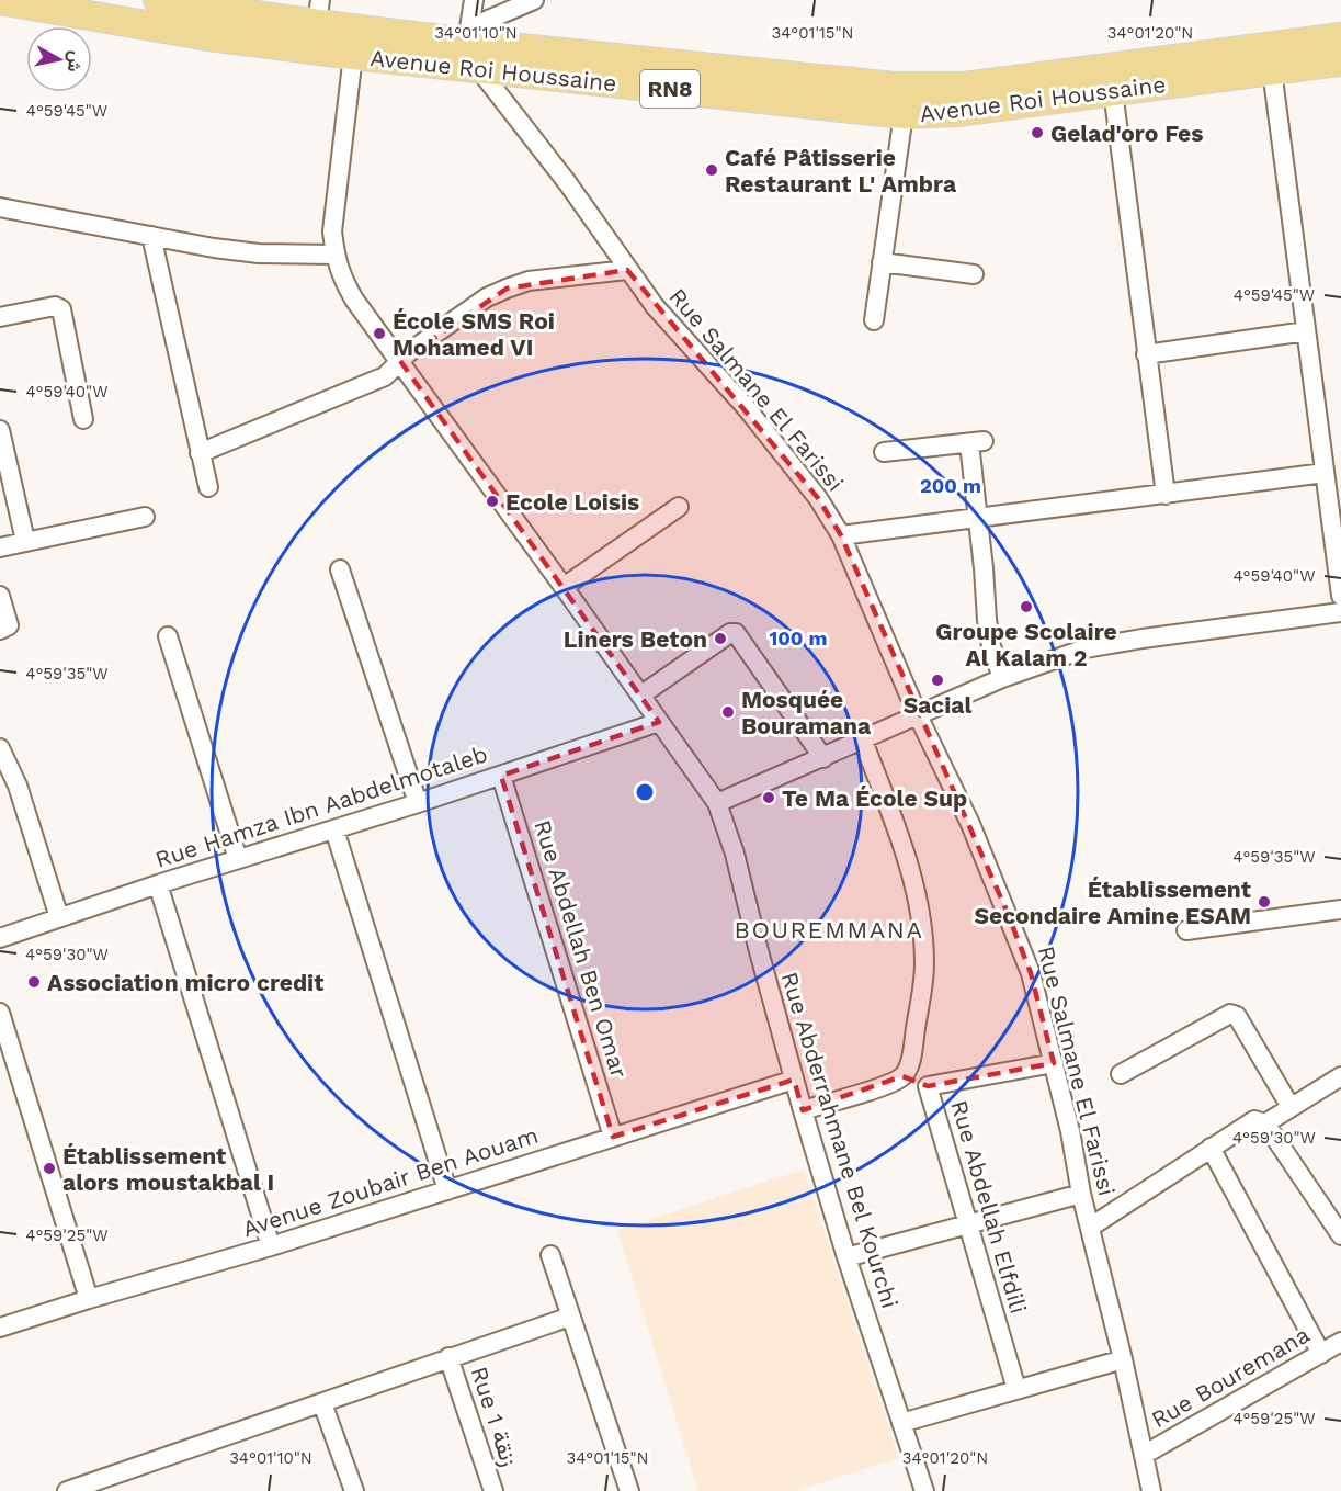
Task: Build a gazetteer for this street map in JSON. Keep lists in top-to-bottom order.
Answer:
{
  "streets": {
    "main road": ["Avenue Roi Houssaine", "RN8"],
    "street": [
      "Rue Salmane El Farissi",
      "Rue Hamza Ibn Aabdelmotaleb",
      "Rue Abdellah Ben Omar",
      "Rue Abderrahmane Bel Kourchi",
      "Avenue Zoubair Ben Aouam",
      "Rue Abdellah Elfdili",
      "Rue Bouremana",
      "Rue 1 زنقة"
    ]
  },
  "crossings": [
    ["Avenue Roi Houssaine", "Rue Salmane El Farissi"],
    ["Avenue Roi Houssaine", "Rue Abderrahmane Bel Kourchi"],
    ["Rue Salmane El Farissi", "Rue Abdellah Elfdili"],
    ["Rue Salmane El Farissi", "Rue Bouremana"],
    ["Rue Hamza Ibn Aabdelmotaleb", "Rue Abdellah Ben Omar"],
    ["Rue Hamza Ibn Aabdelmotaleb", "Rue Abderrahmane Bel Kourchi"],
    ["Rue Abdellah Ben Omar", "Avenue Zoubair Ben Aouam"],
    ["Rue Abderrahmane Bel Kourchi", "Avenue Zoubair Ben Aouam"]
  ],
  "districts": ["BOUREMMANA"],
  "places": [
    "Gelad'oro Fes",
    "Café Pâtisserie Restaurant L' Ambra",
    "École SMS Roi Mohamed VI",
    "Ecole Loisis",
    "Groupe Scolaire Al Kalam 2",
    "Liners Beton",
    "Sacial",
    "Mosquée Bouramana",
    "Te Ma École Sup",
    "Établissement Secondaire Amine ESAM",
    "Association micro credit",
    "Établissement alors moustakbal I"
  ],
  "north": "right",
  "coordinates": [
    "34°01'10\"N",
    "34°01'15\"N",
    "34°01'20\"N",
    "4°59'45\"W",
    "4°59'40\"W",
    "4°59'35\"W",
    "4°59'30\"W",
    "4°59'25\"W"
  ],
  "rings": ["200 m", "100 m"]
}
